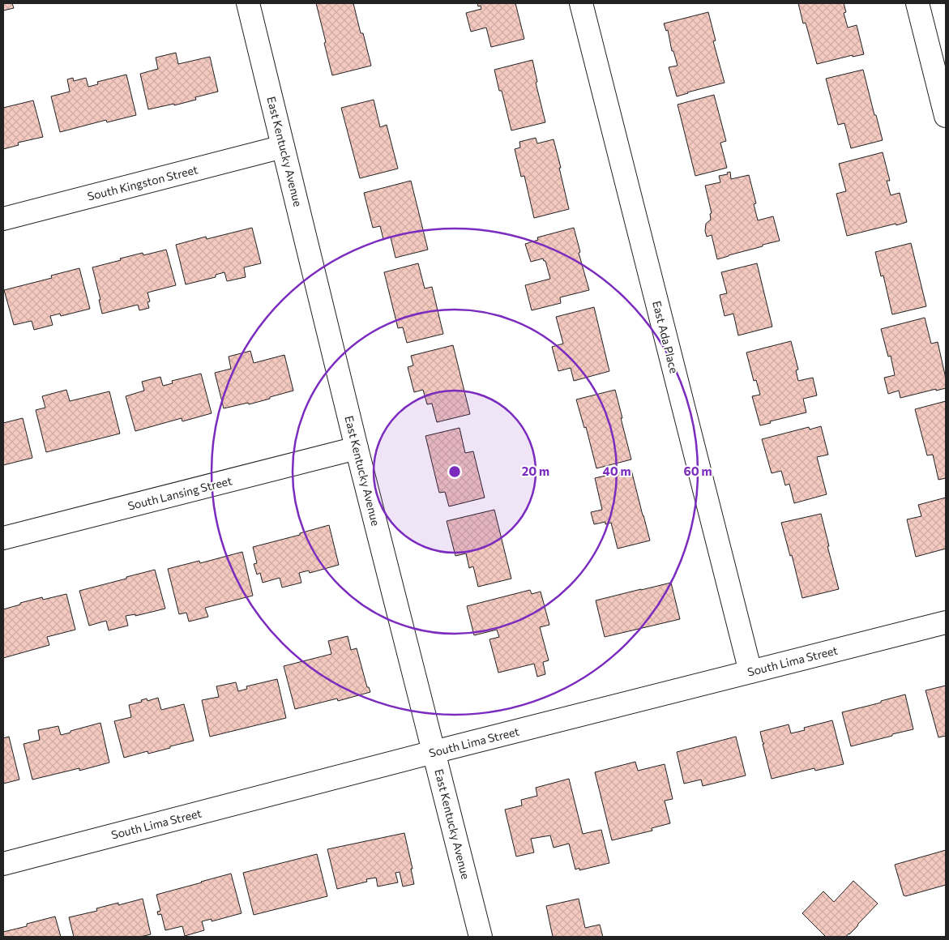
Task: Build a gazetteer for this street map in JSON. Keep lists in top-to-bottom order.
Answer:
{
  "streets": {
    "street": [
      "East Kentucky Avenue",
      "South Kingston Street",
      "East Ada Place",
      "South Lansing Street",
      "South Lima Street"
    ]
  },
  "crossings": [
    ["East Kentucky Avenue", "South Kingston Street"],
    ["East Kentucky Avenue", "South Lansing Street"],
    ["East Kentucky Avenue", "South Lima Street"],
    ["East Ada Place", "South Lima Street"]
  ],
  "rings": ["20 m", "40 m", "60 m"]
}
